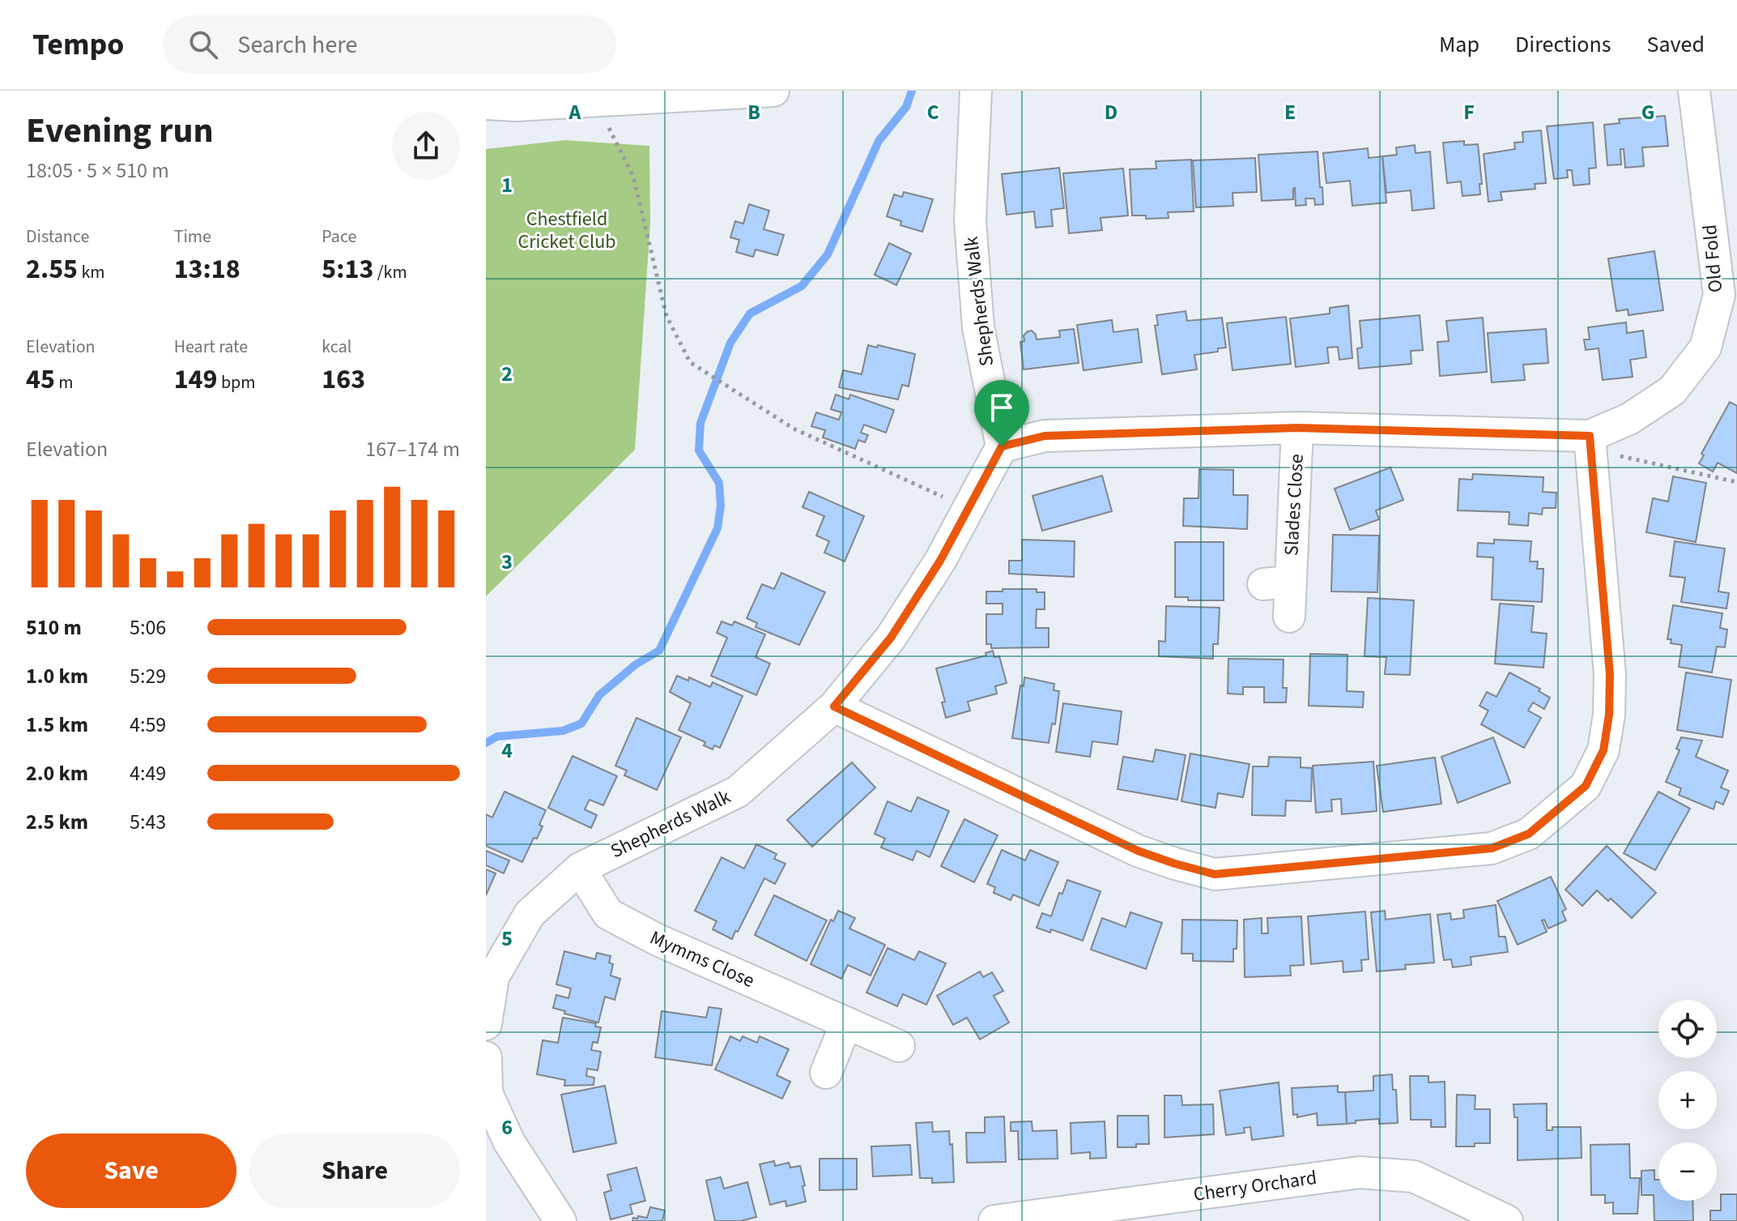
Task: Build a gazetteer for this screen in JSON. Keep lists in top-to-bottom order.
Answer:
{
  "streets": {
    "street": [
      "Old Fold",
      "Shepherds Walk",
      "Slades Close",
      "Mymms Close",
      "Cherry Orchard"
    ]
  },
  "crossings": [
    ["Old Fold", "Shepherds Walk"],
    ["Old Fold", "Slades Close"],
    ["Shepherds Walk", "Mymms Close"]
  ],
  "parks": ["Chestfield Cricket Club"],
  "page": {
    "header": "Tempo",
    "search": "Search here",
    "nav": ["Map", "Directions", "Saved"],
    "heading": ["Evening run", "18:05 · 5 × 510 m"],
    "stats": [
      ["Distance", "2.55 km"],
      ["Time", "13:18"],
      ["Pace", "5:13 /km"],
      ["Elevation", "45 m"],
      ["Heart rate", "149 bpm"],
      ["kcal", "163"]
    ],
    "chart": ["Elevation", "167–174 m"],
    "list": [
      {
        "name": "510 m",
        "note": "5:06"
      },
      {
        "name": "1.0 km",
        "note": "5:29"
      },
      {
        "name": "1.5 km",
        "note": "4:59"
      },
      {
        "name": "2.0 km",
        "note": "4:49"
      },
      {
        "name": "2.5 km",
        "note": "5:43"
      }
    ],
    "map_buttons": ["+", "−"],
    "buttons": ["Save", "Share"]
  },
  "grid": {
    "columns": [
      "A",
      "B",
      "C",
      "D",
      "E",
      "F",
      "G"
    ],
    "rows": [
      "1",
      "2",
      "3",
      "4",
      "5",
      "6"
    ]
  }
}
